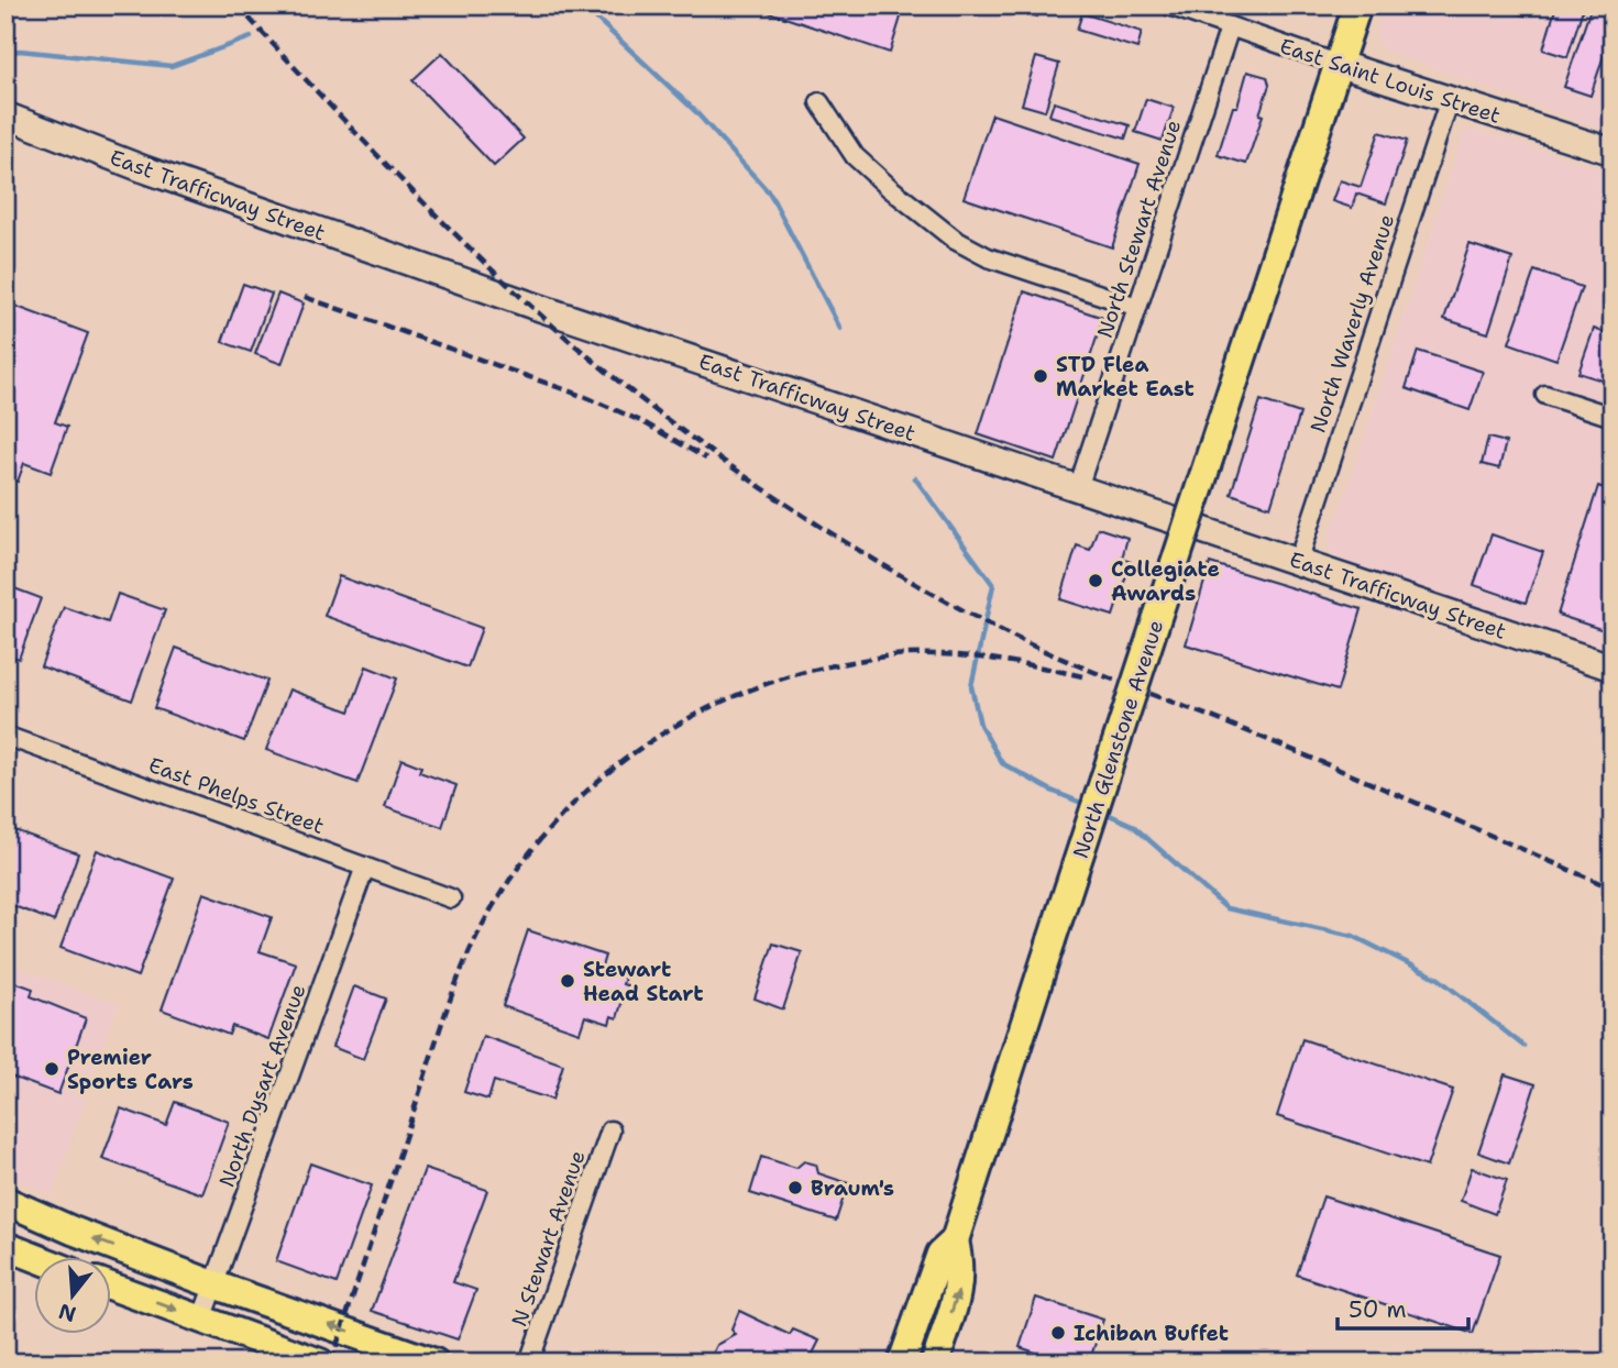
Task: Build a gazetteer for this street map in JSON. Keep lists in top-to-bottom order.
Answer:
{
  "streets": {
    "main road": ["East Saint Louis Street", "East Trafficway Street", "North Glenstone Avenue"],
    "street": [
      "North Stewart Avenue",
      "North Waverly Avenue",
      "East Phelps Street",
      "North Dysart Avenue",
      "N Stewart Avenue"
    ]
  },
  "crossings": [
    ["East Saint Louis Street", "North Stewart Avenue"],
    ["East Saint Louis Street", "North Waverly Avenue"],
    ["East Saint Louis Street", "North Glenstone Avenue"],
    ["East Trafficway Street", "North Stewart Avenue"],
    ["East Trafficway Street", "North Waverly Avenue"],
    ["East Phelps Street", "North Dysart Avenue"]
  ],
  "places": [
    "STD Flea Market East",
    "Collegiate Awards",
    "Stewart Head Start",
    "Premier Sports Cars",
    "Braum's",
    "Ichiban Buffet"
  ],
  "scale_bar": "50 m",
  "north": "bottom"
}
